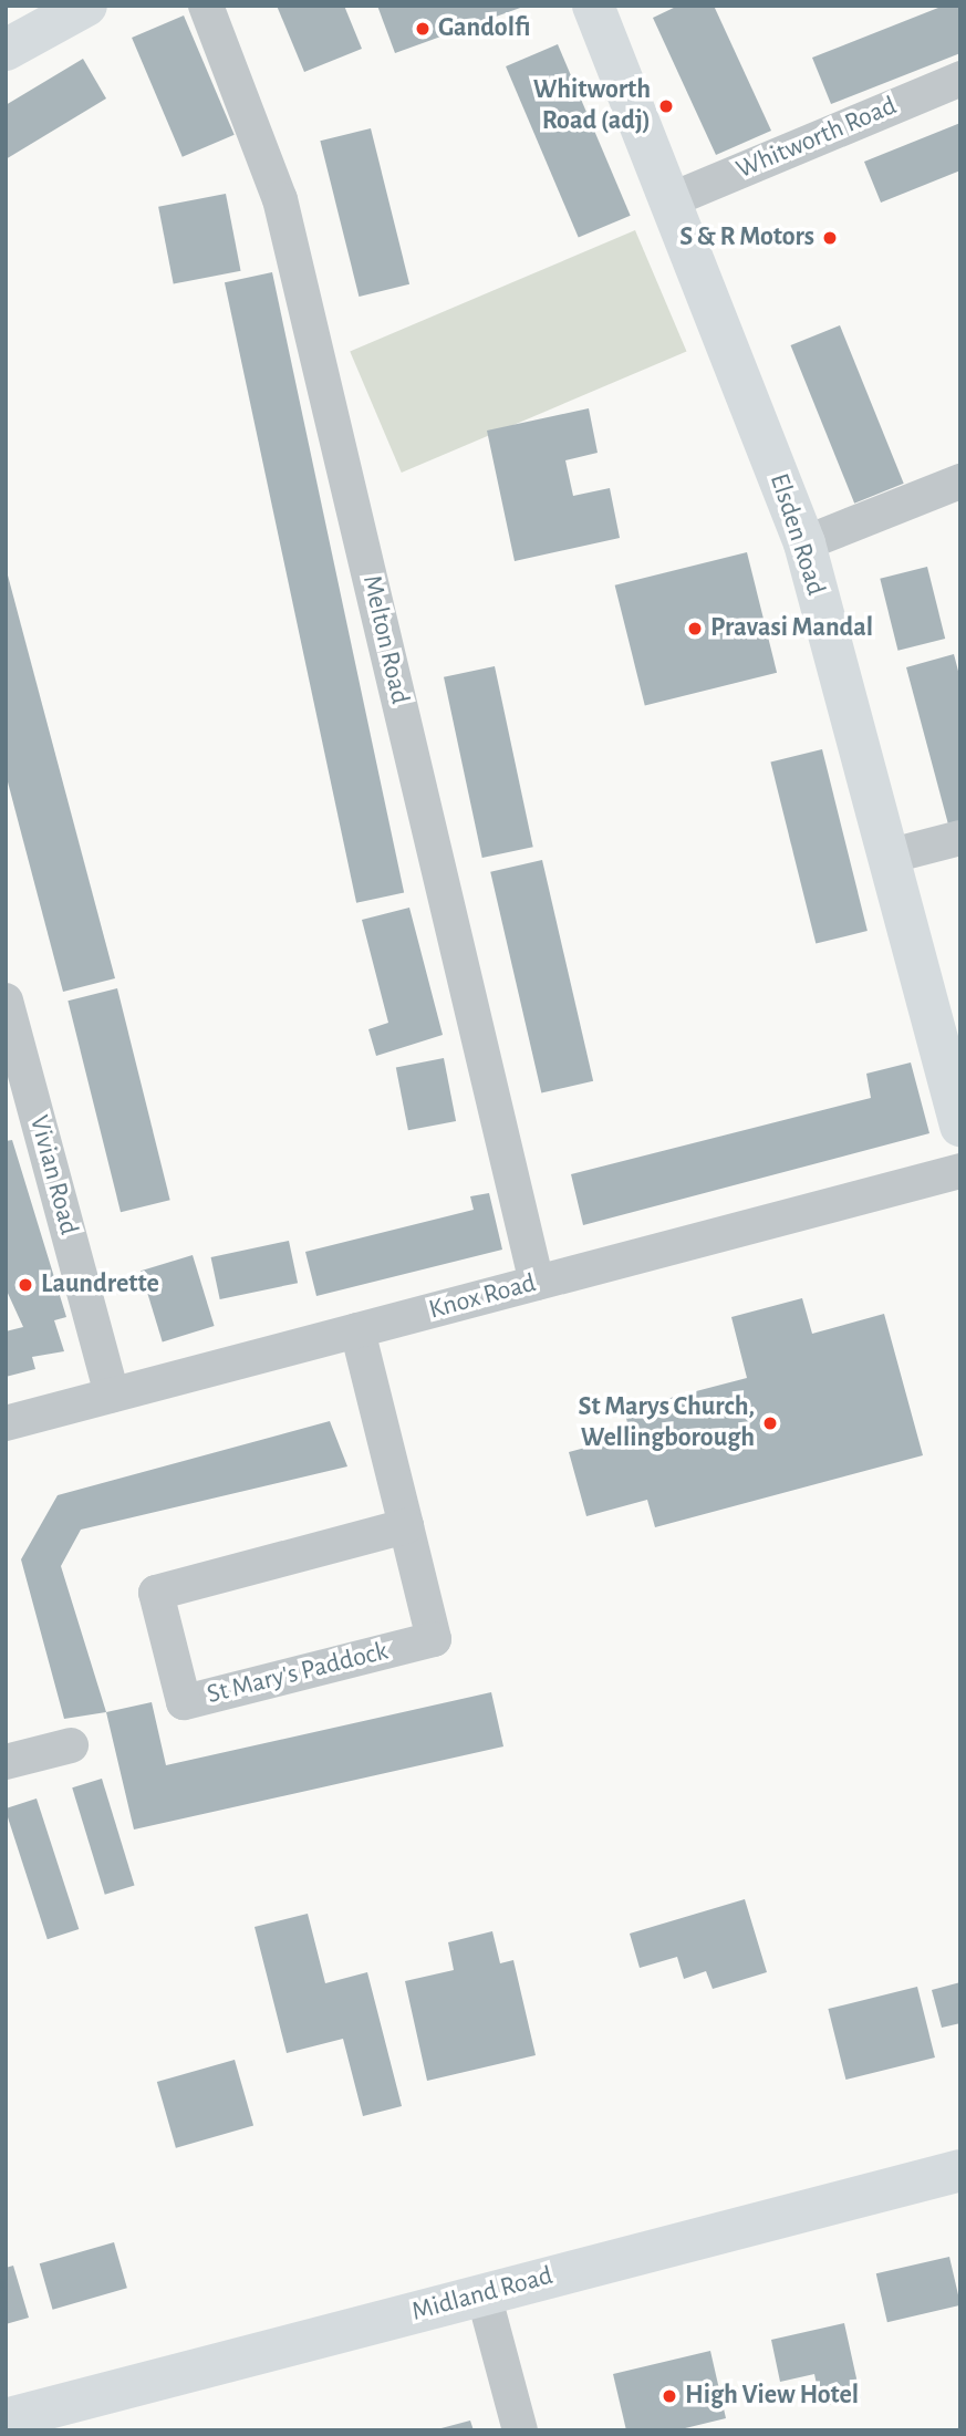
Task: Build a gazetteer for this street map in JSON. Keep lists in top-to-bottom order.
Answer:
{
  "streets": {
    "main road": ["Elsden Road", "Midland Road"],
    "street": [
      "Whitworth Road",
      "Melton Road",
      "Vivian Road",
      "Knox Road",
      "St Mary's Paddock"
    ]
  },
  "crossings": [
    ["Whitworth Road", "Elsden Road"],
    ["Melton Road", "Knox Road"],
    ["Vivian Road", "Knox Road"],
    ["Knox Road", "St Mary's Paddock"]
  ],
  "places": [
    "Gandolfi",
    "Whitworth Road (adj)",
    "S & R Motors",
    "Pravasi Mandal",
    "Laundrette",
    "St Marys Church, Wellingborough",
    "High View Hotel"
  ]
}
